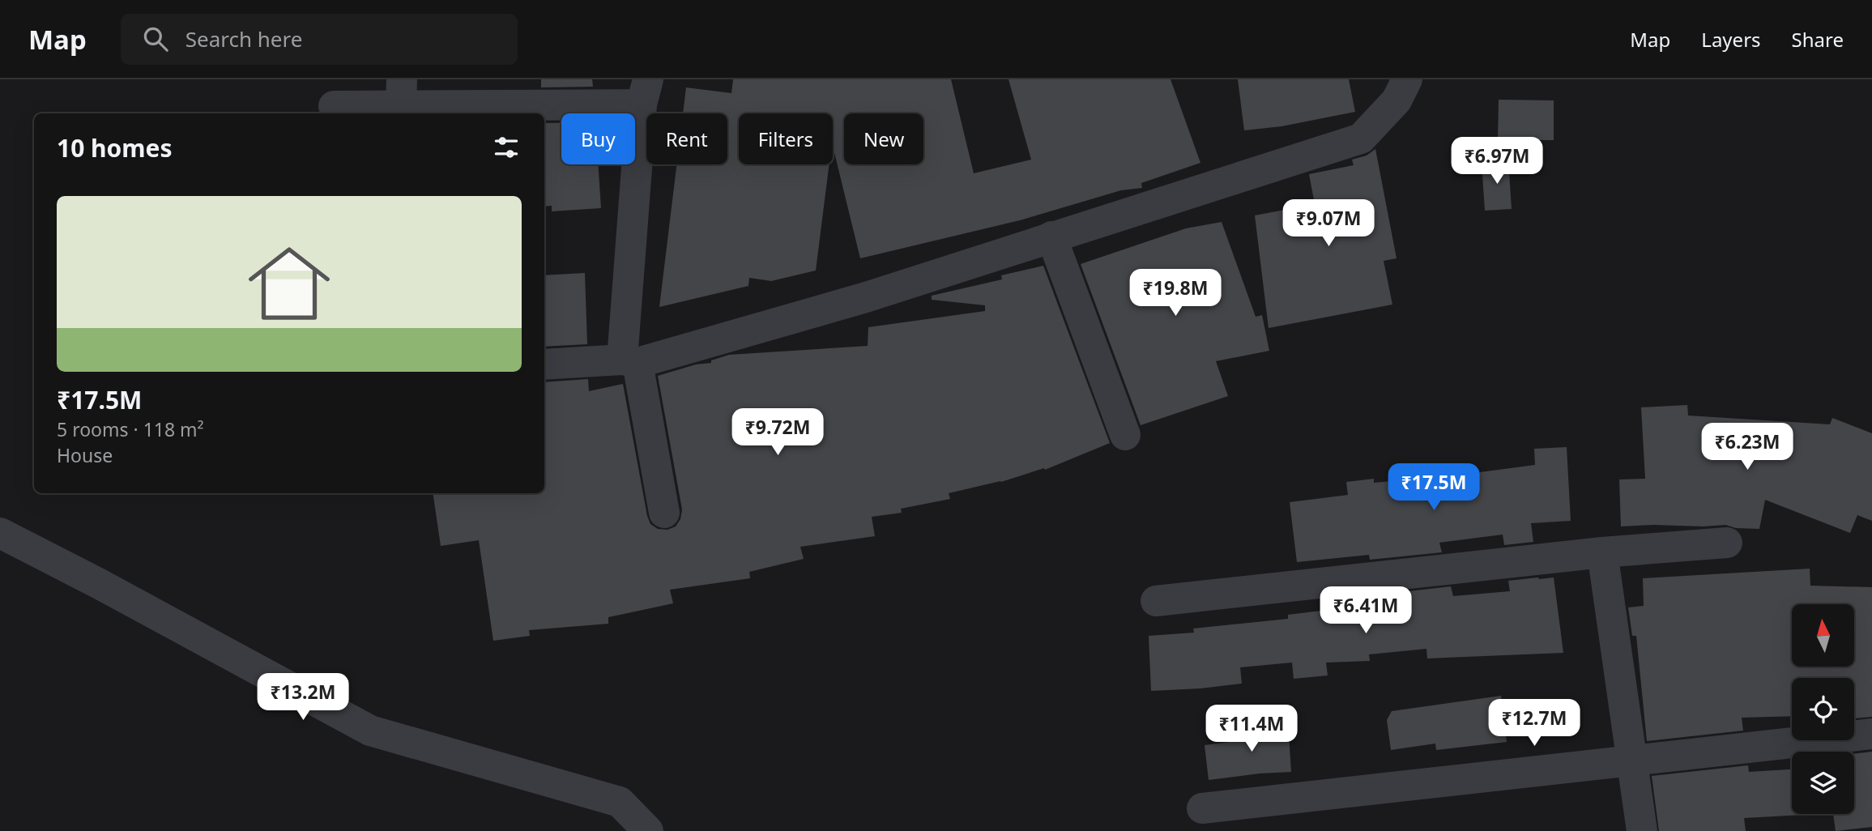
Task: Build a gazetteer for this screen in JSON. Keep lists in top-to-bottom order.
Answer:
{
  "north": "top",
  "page": {
    "header": "Map",
    "search": "Search here",
    "nav": ["Map", "Layers", "Share"],
    "chip": [
      "Buy",
      "Rent",
      "Filters",
      "New"
    ],
    "heading": "10 homes",
    "price": [
      "₹6.97M",
      "₹9.07M",
      "₹19.8M",
      "₹9.72M",
      "₹6.23M",
      "₹17.5M",
      "₹6.41M",
      "₹13.2M",
      "₹12.7M",
      "₹11.4M"
    ],
    "list": [
      {
        "name": "₹17.5M",
        "note": "5 rooms · 118 m² · House"
      }
    ]
  }
}
